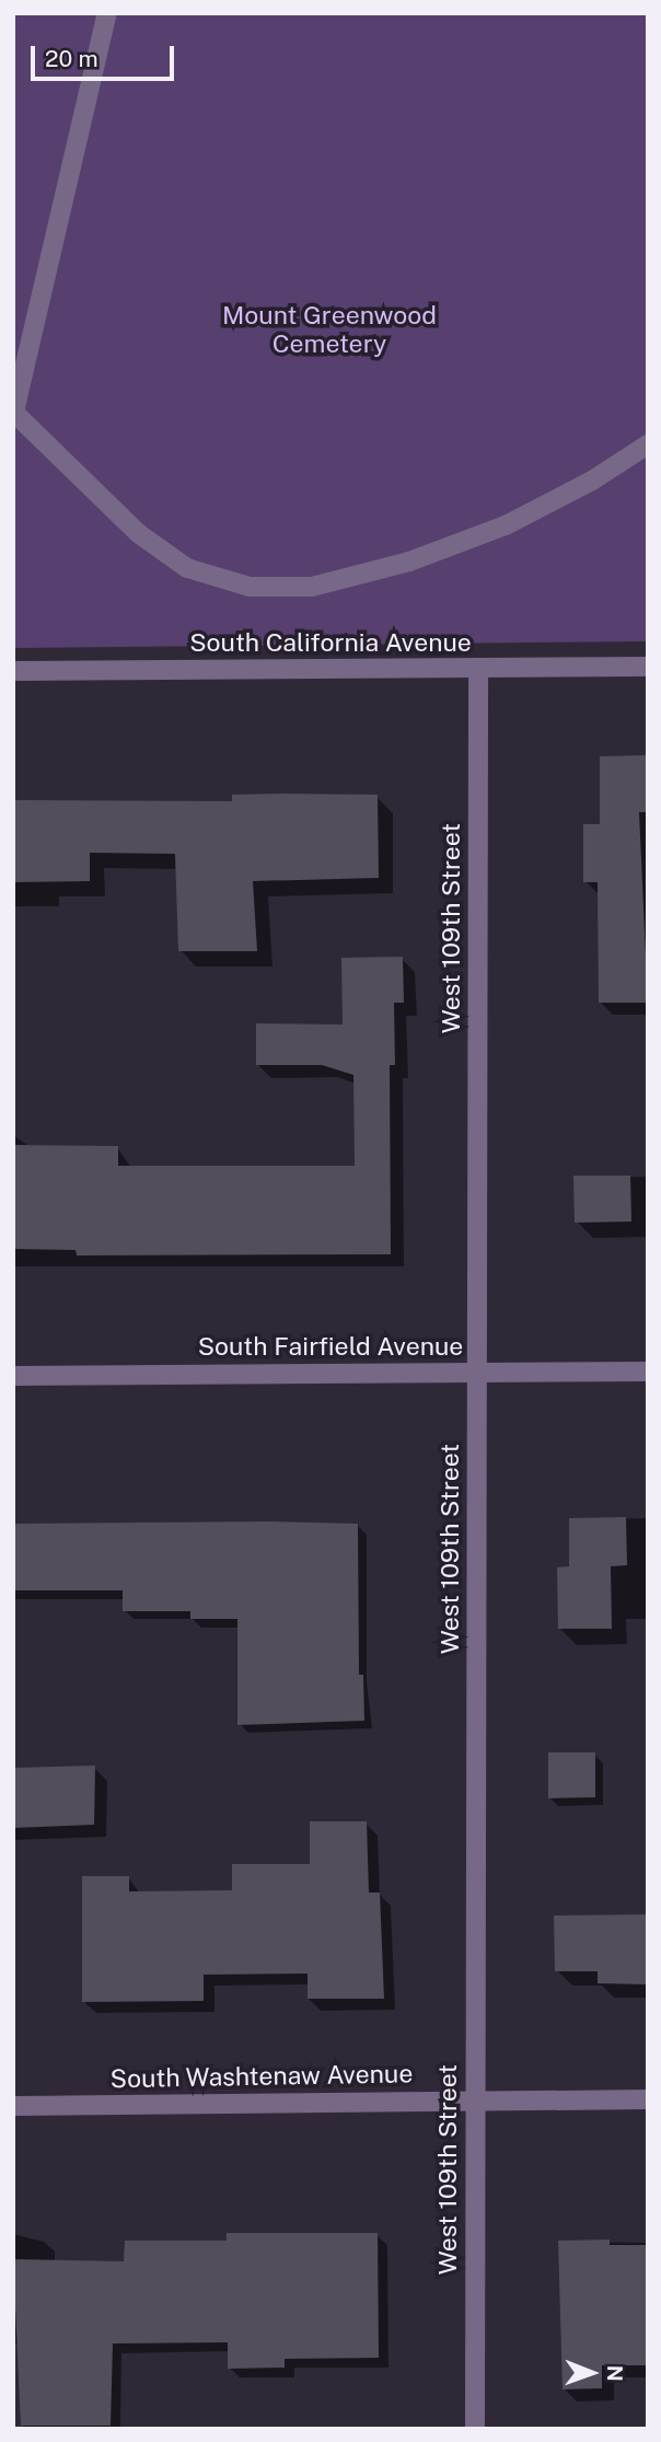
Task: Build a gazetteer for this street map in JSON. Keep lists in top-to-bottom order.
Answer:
{
  "streets": {
    "street": [
      "South California Avenue",
      "West 109th Street",
      "South Fairfield Avenue",
      "South Washtenaw Avenue"
    ]
  },
  "crossings": [
    ["South California Avenue", "West 109th Street"],
    ["West 109th Street", "South Fairfield Avenue"],
    ["West 109th Street", "South Washtenaw Avenue"]
  ],
  "parks": ["Mount Greenwood Cemetery"],
  "scale_bar": "20 m",
  "north": "right"
}
